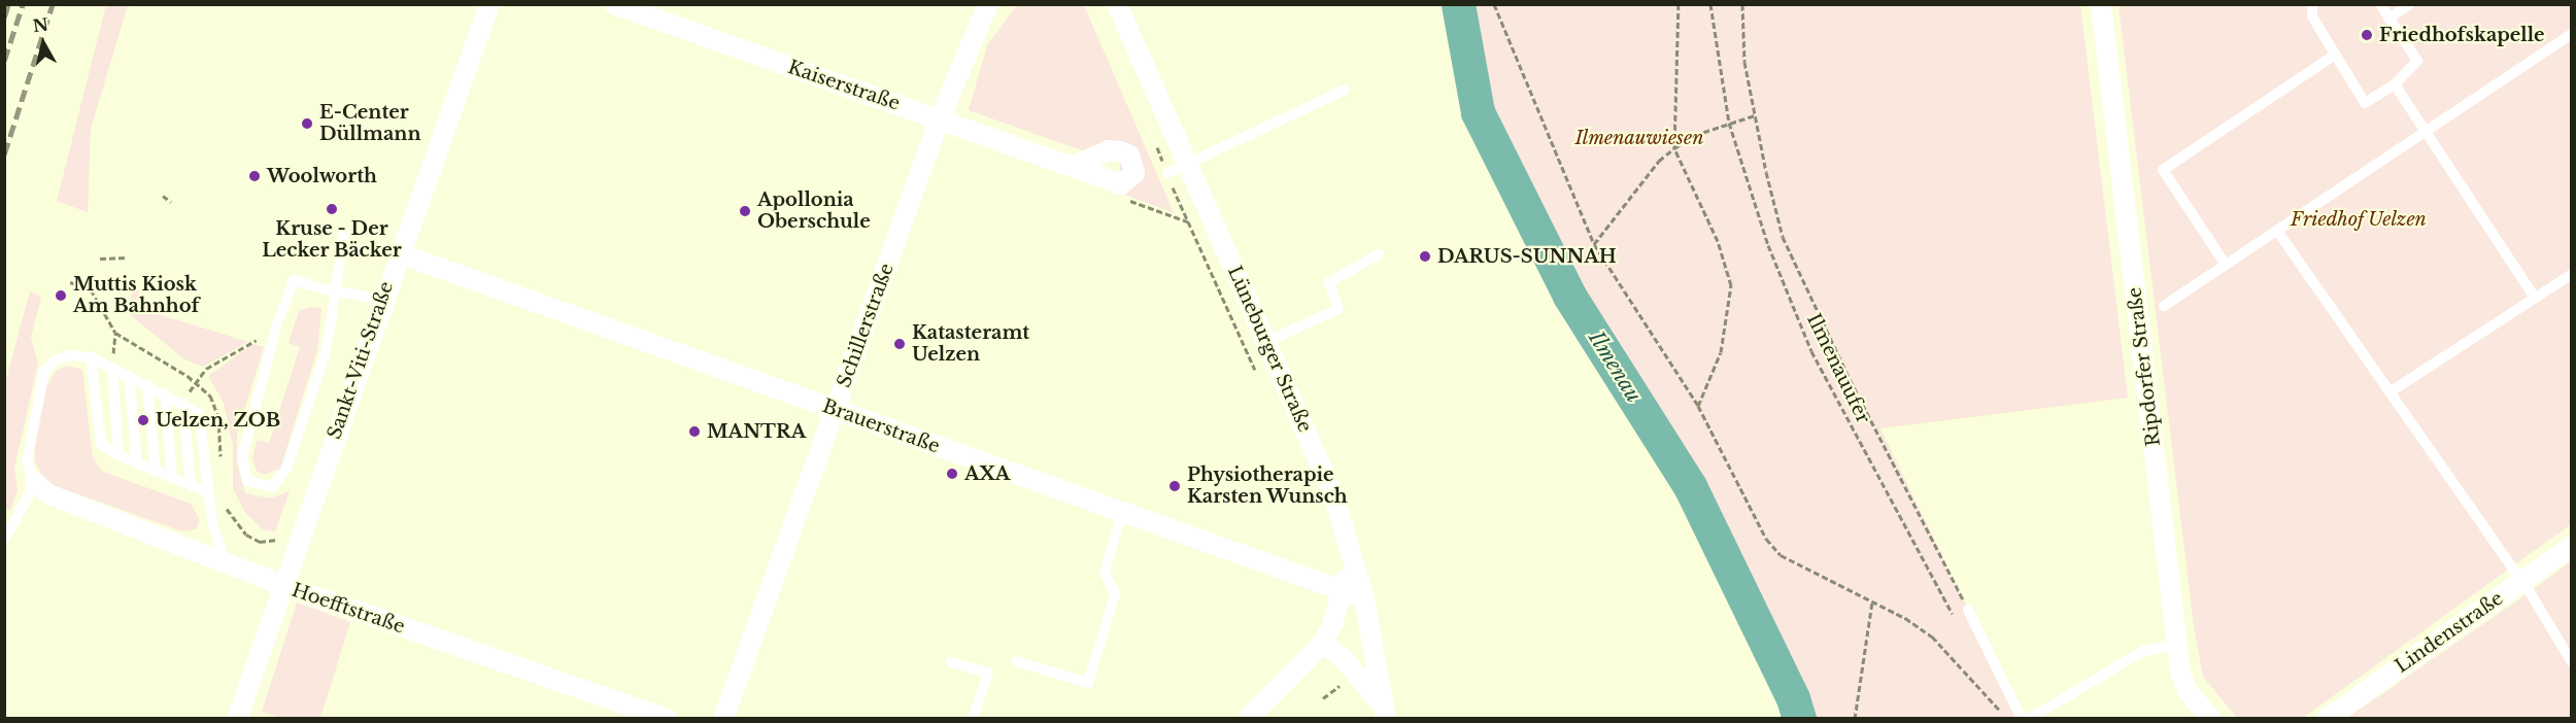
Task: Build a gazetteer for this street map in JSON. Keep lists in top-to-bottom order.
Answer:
{
  "streets": {
    "street": [
      "Kaiserstraße",
      "Schillerstraße",
      "Lüneburger Straße",
      "Sankt-Viti-Straße",
      "Ripdorfer Straße",
      "Brauerstraße",
      "Hoefftstraße",
      "Lindenstraße"
    ],
    "path": ["Ilmenauufer"]
  },
  "crossings": [
    ["Kaiserstraße", "Schillerstraße"],
    ["Schillerstraße", "Brauerstraße"],
    ["Lüneburger Straße", "Brauerstraße"],
    ["Sankt-Viti-Straße", "Brauerstraße"],
    ["Sankt-Viti-Straße", "Hoefftstraße"]
  ],
  "water": ["Ilmenau"],
  "parks": ["Ilmenauwiesen", "Friedhof Uelzen"],
  "places": [
    "Friedhofskapelle",
    "E-Center Düllmann",
    "Woolworth",
    "Kruse - Der Lecker Bäcker",
    "Apollonia Oberschule",
    "DARUS-SUNNAH",
    "Muttis Kiosk Am Bahnhof",
    "Katasteramt Uelzen",
    "Uelzen, ZOB",
    "MANTRA",
    "AXA",
    "Physiotherapie Karsten Wunsch"
  ],
  "north": "top"
}
